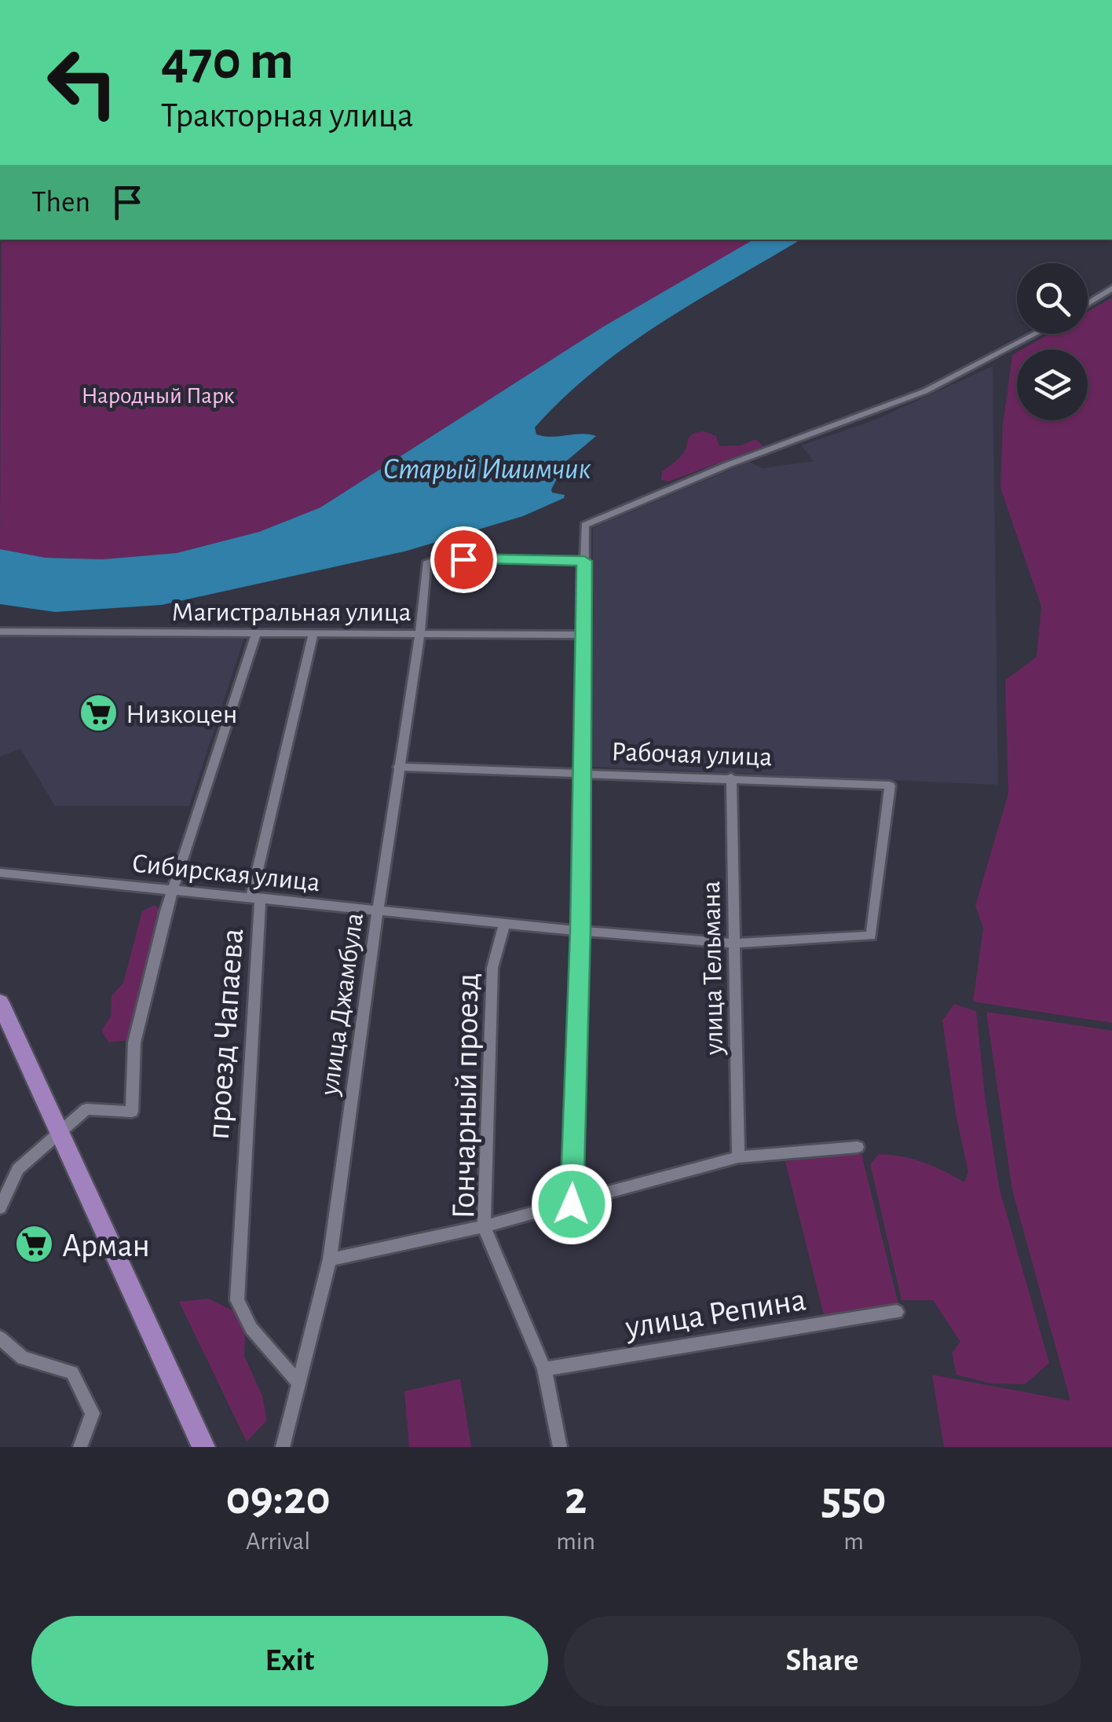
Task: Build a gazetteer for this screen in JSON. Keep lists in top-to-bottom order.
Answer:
{
  "streets": {
    "street": [
      "Магистральная улица",
      "Рабочая улица",
      "Сибирская улица",
      "улица Тельмана",
      "улица Джамбула",
      "проезд Чапаева",
      "Гончарный проезд",
      "улица Репина"
    ]
  },
  "crossings": [
    ["Магистральная улица", "улица Джамбула"],
    ["Магистральная улица", "проезд Чапаева"],
    ["Рабочая улица", "Сибирская улица"],
    ["Рабочая улица", "улица Тельмана"],
    ["Рабочая улица", "улица Джамбула"],
    ["Сибирская улица", "улица Тельмана"],
    ["Сибирская улица", "улица Джамбула"],
    ["Сибирская улица", "проезд Чапаева"],
    ["Сибирская улица", "Гончарный проезд"],
    ["улица Джамбула", "проезд Чапаева"],
    ["Гончарный проезд", "улица Репина"]
  ],
  "water": ["Старый Ишимчик"],
  "parks": ["Народный Парк"],
  "places": {
    "supermarket": ["Низкоцен", "Арман"]
  },
  "page": {
    "turn": ["470 m", "Тракторная улица"],
    "then": "Then",
    "eta": [
      "09:20",
      "Arrival",
      "2",
      "min",
      "550",
      "m"
    ],
    "buttons": ["Exit", "Share"]
  }
}
